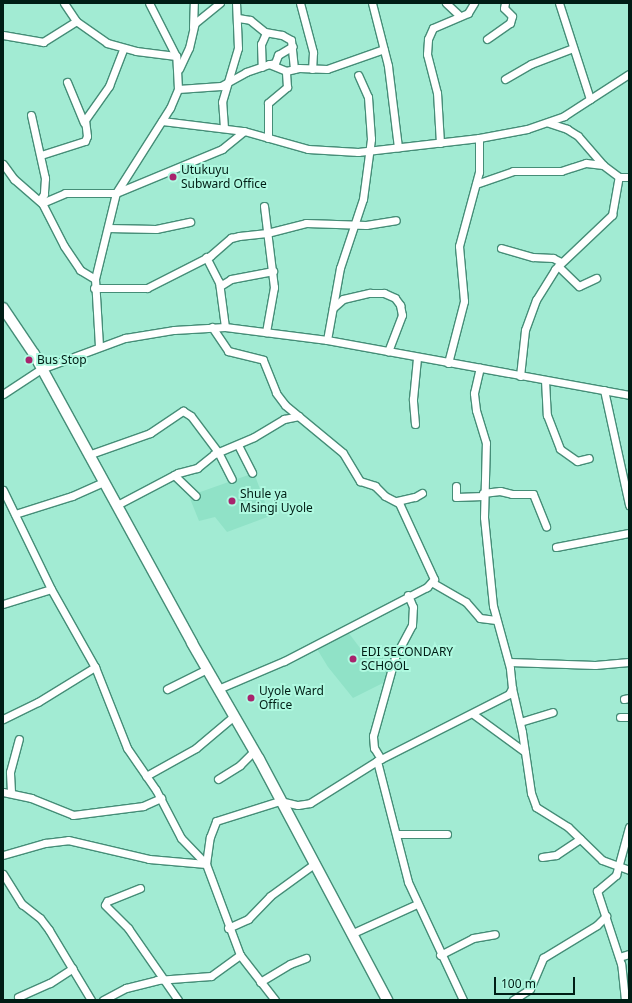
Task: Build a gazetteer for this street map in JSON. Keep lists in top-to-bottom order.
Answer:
{
  "places": [
    "Utukuyu Subward Office",
    "Bus Stop",
    "Shule ya Msingi Uyole",
    "EDI SECONDARY SCHOOL",
    "Uyole Ward Office"
  ],
  "scale_bar": "100 m"
}
